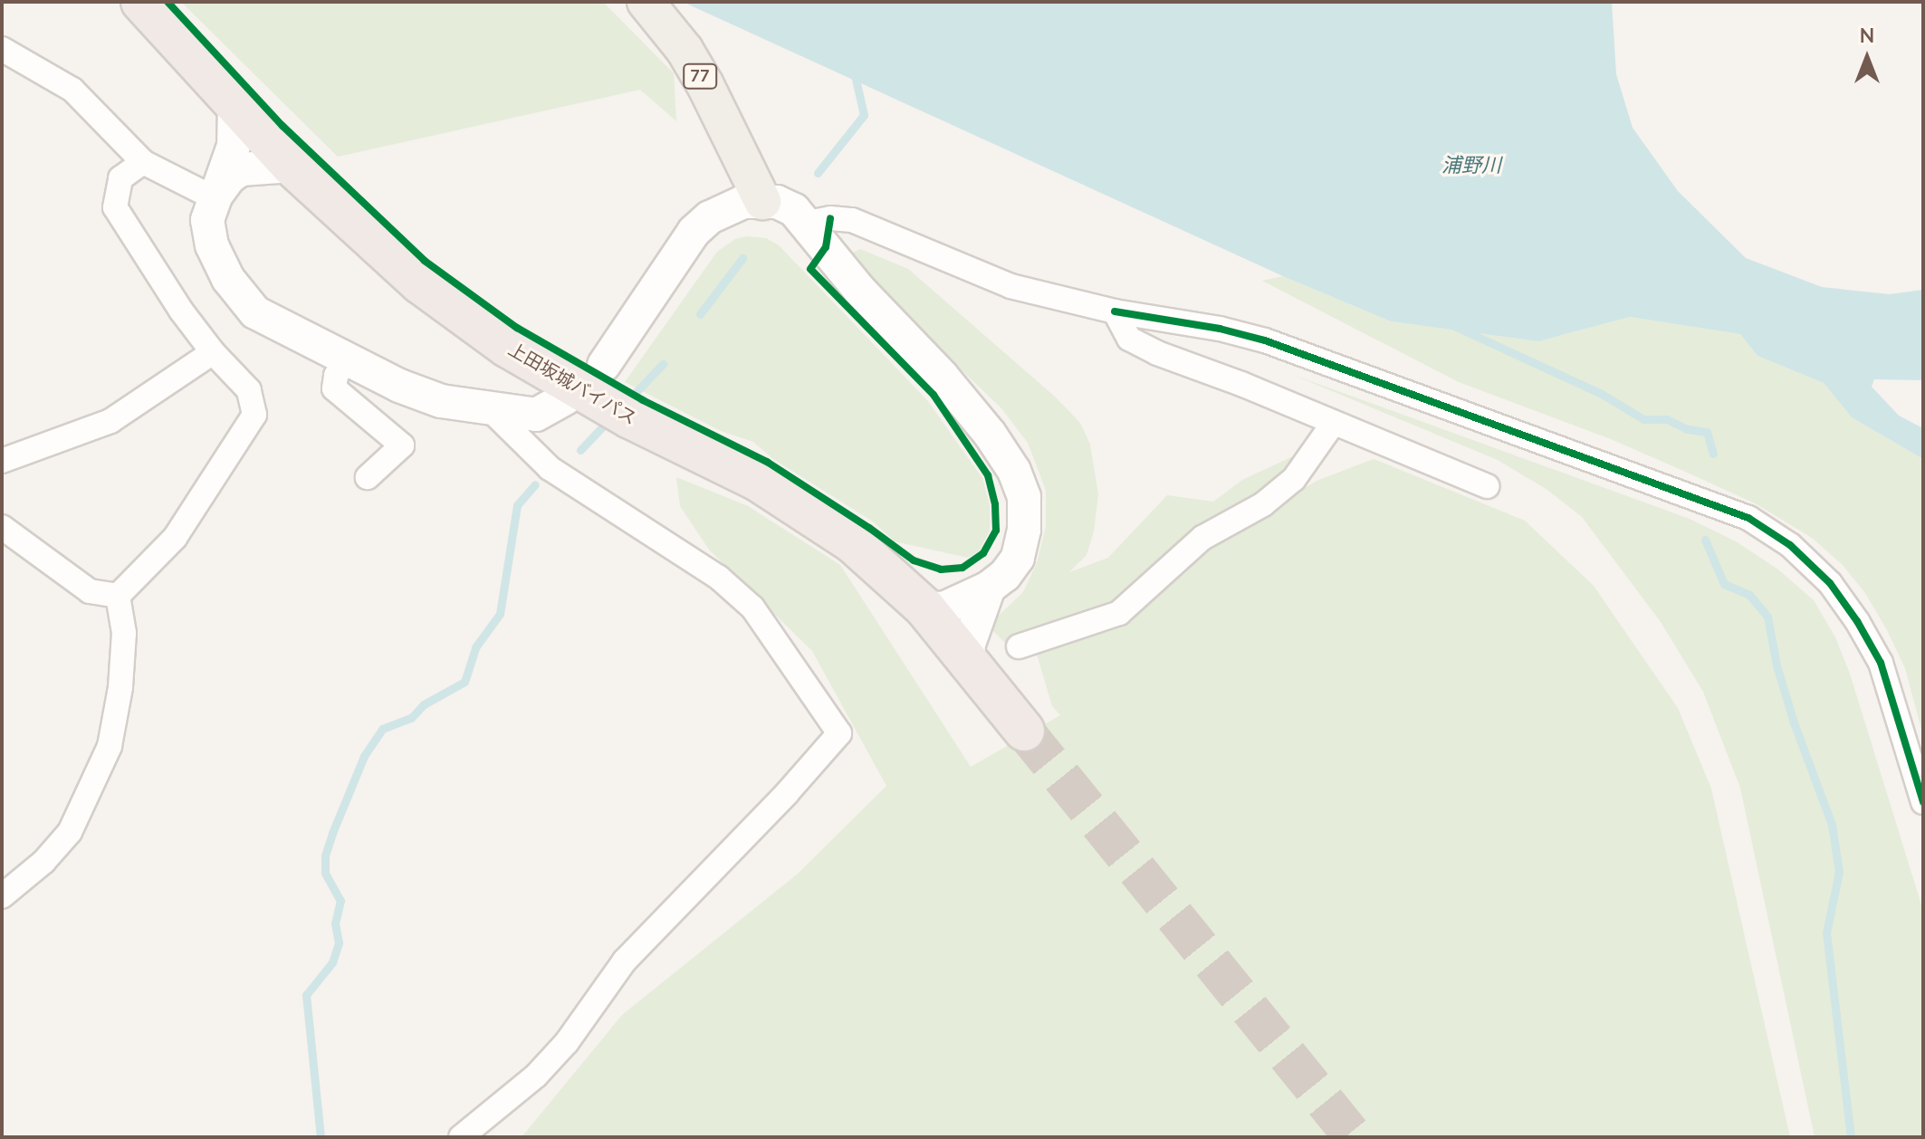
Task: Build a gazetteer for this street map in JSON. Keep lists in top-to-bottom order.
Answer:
{
  "streets": {
    "highway": ["上田坂城バイパス"],
    "main road": ["77"]
  },
  "water": ["浦野川"],
  "north": "top"
}
